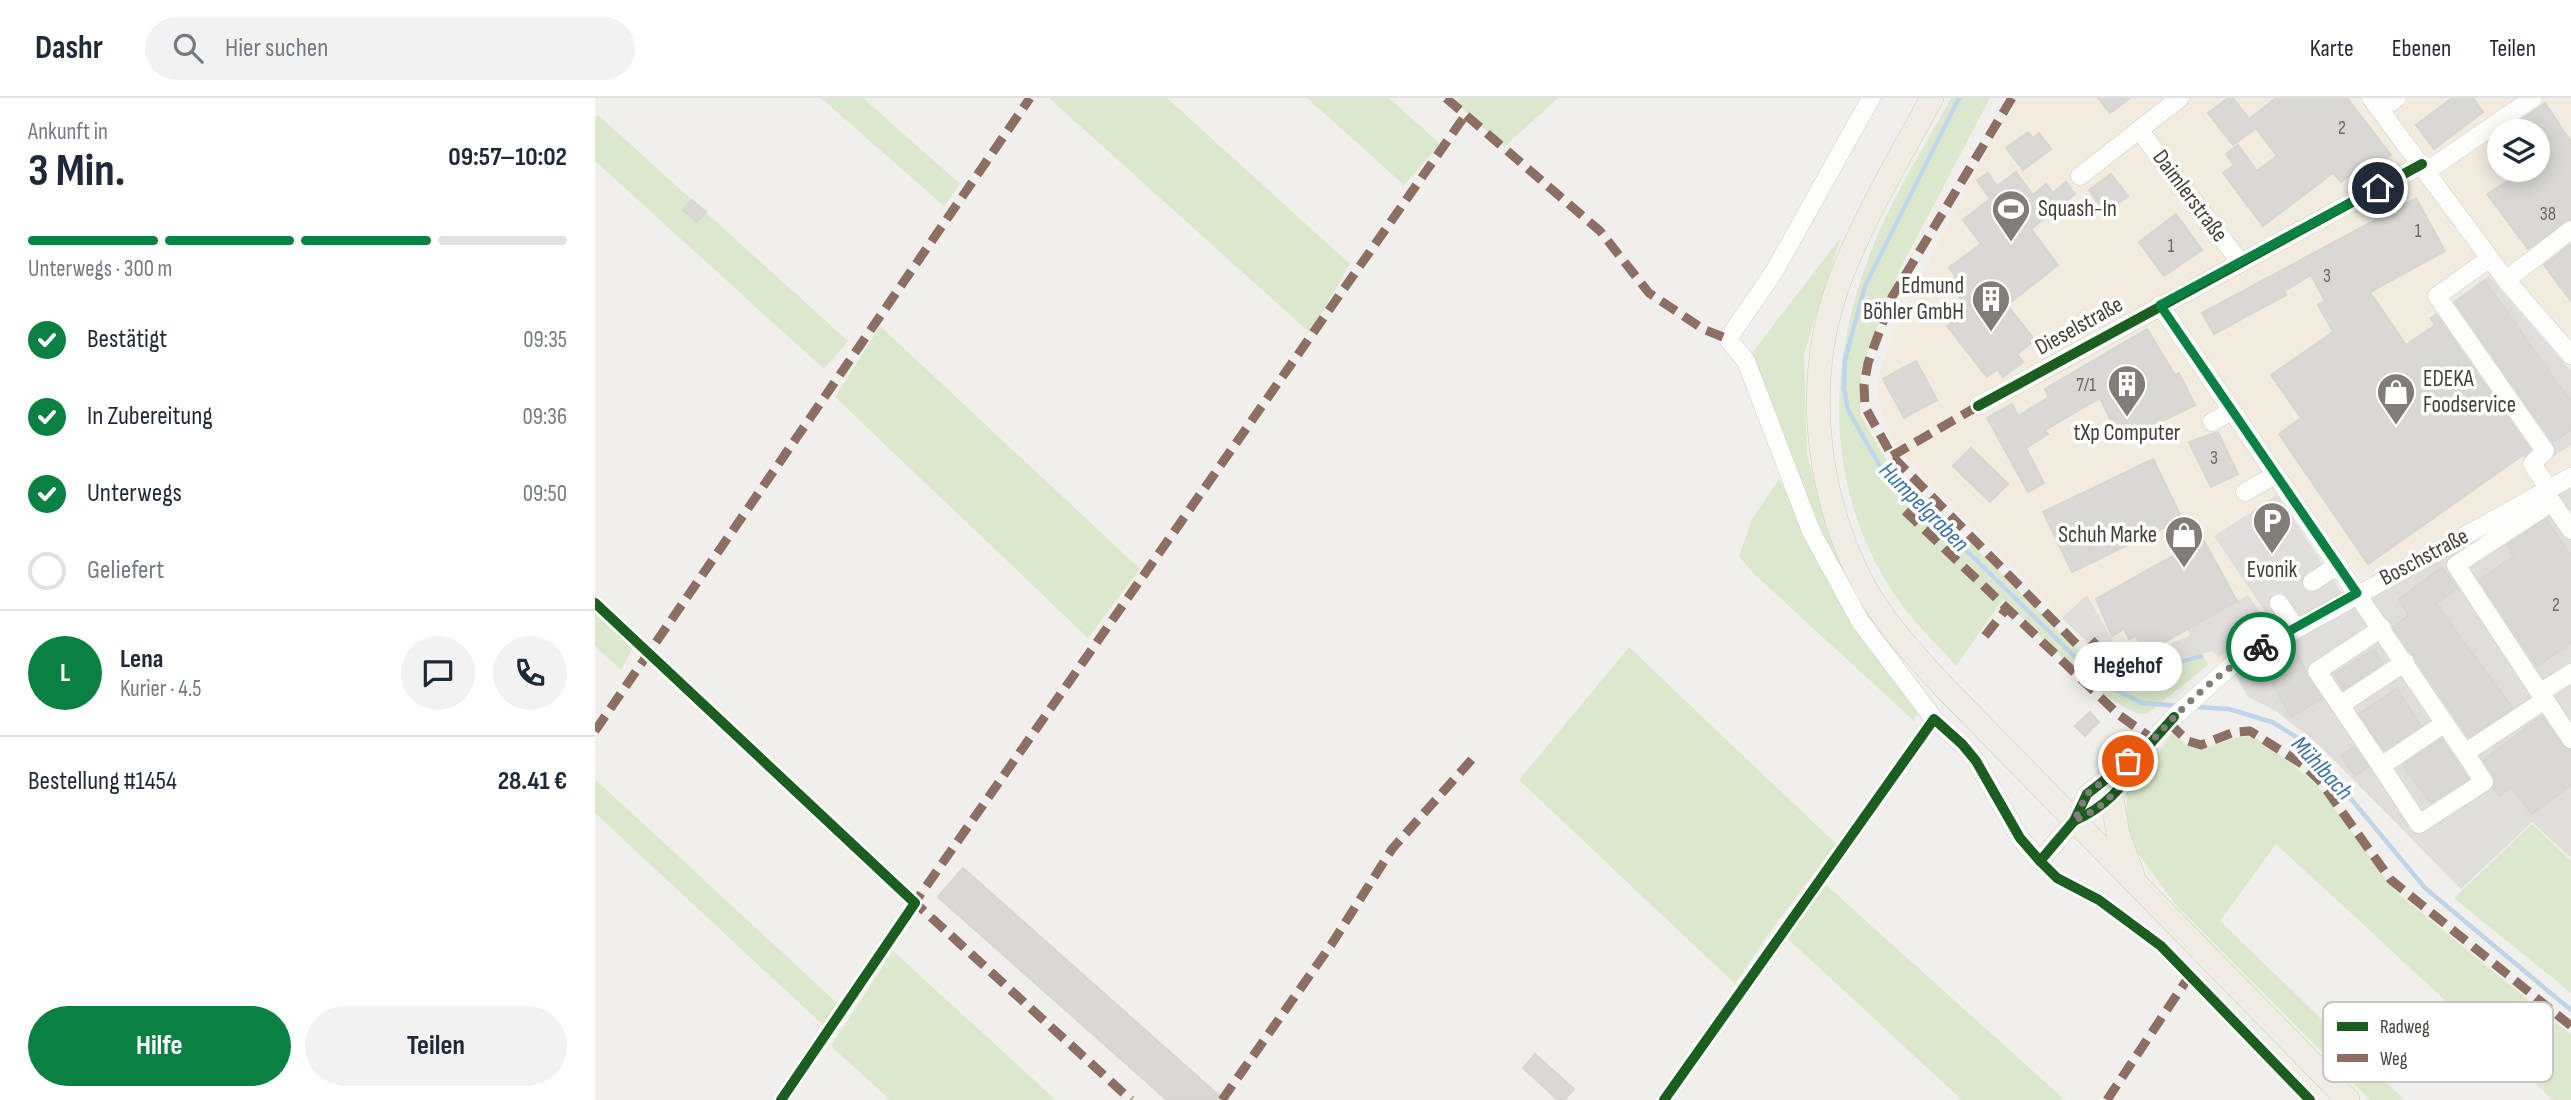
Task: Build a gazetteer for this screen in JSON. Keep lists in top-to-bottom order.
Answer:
{
  "streets": {
    "street": ["Daimlerstraße", "Dieselstraße", "Boschstraße"]
  },
  "crossings": [
    ["Daimlerstraße", "Dieselstraße"]
  ],
  "water": ["Humpelgraben", "Mühlbach"],
  "places": {
    "sports": ["Squash-In"],
    "building": ["Edmund Böhler GmbH", "tXp Computer"],
    "shop": ["EDEKA Foodservice", "Schuh Marke"],
    "parking": ["Evonik"],
    "other": ["Hegehof"]
  },
  "house_numbers": [
    "2",
    "38",
    "1",
    "1",
    "3",
    "7/1",
    "3",
    "2"
  ],
  "legend": ["Radweg", "Weg"],
  "page": {
    "header": "Dashr",
    "search": "Hier suchen",
    "nav": ["Karte", "Ebenen", "Teilen"],
    "heading": ["3 Min.", "Ankunft in", "09:57–10:02"],
    "panel": [
      "Lena",
      "Kurier · 4.5",
      "Bestellung #1454",
      "28.41 €"
    ],
    "bar": "Unterwegs · 300 m",
    "list": [
      ["Bestätigt", "09:35"],
      ["In Zubereitung", "09:36"],
      ["Unterwegs", "09:50"],
      "Geliefert"
    ],
    "round": "L",
    "bubble": "Hegehof",
    "buttons": ["Hilfe", "Teilen"]
  }
}
